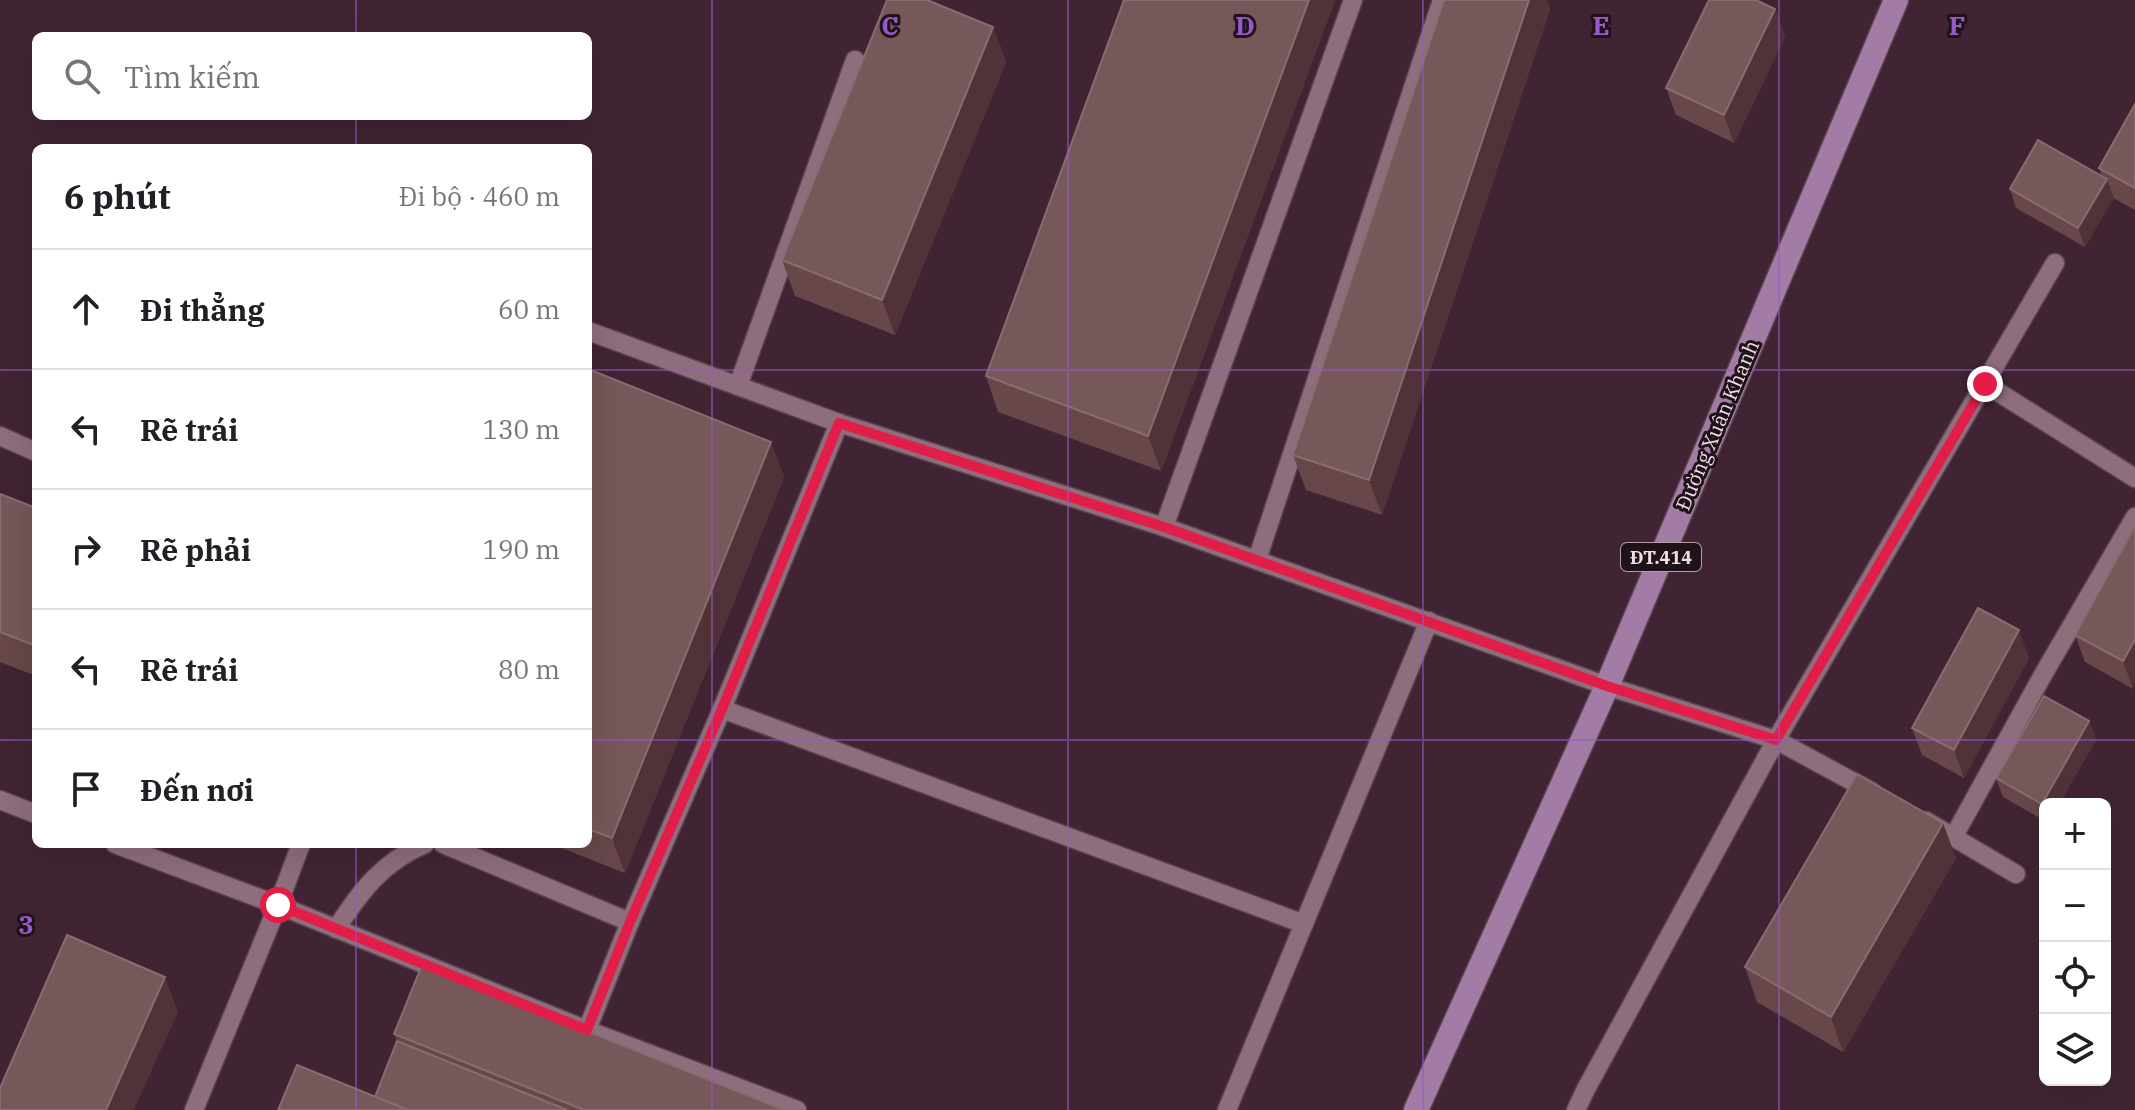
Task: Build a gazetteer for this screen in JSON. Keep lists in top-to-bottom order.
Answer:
{
  "streets": {
    "main road": ["Đường Xuân Khanh", "ĐT.414"]
  },
  "page": {
    "search": "Tìm kiếm",
    "heading": ["6 phút", "Đi bộ · 460 m"],
    "list": [
      ["Đi thẳng", "60 m"],
      ["Rẽ trái", "130 m"],
      ["Rẽ phải", "190 m"],
      ["Rẽ trái", "80 m"],
      "Đến nơi"
    ],
    "map_buttons": ["+", "−"]
  },
  "grid": {
    "columns": [
      "C",
      "D",
      "E",
      "F"
    ],
    "rows": ["3"]
  }
}
